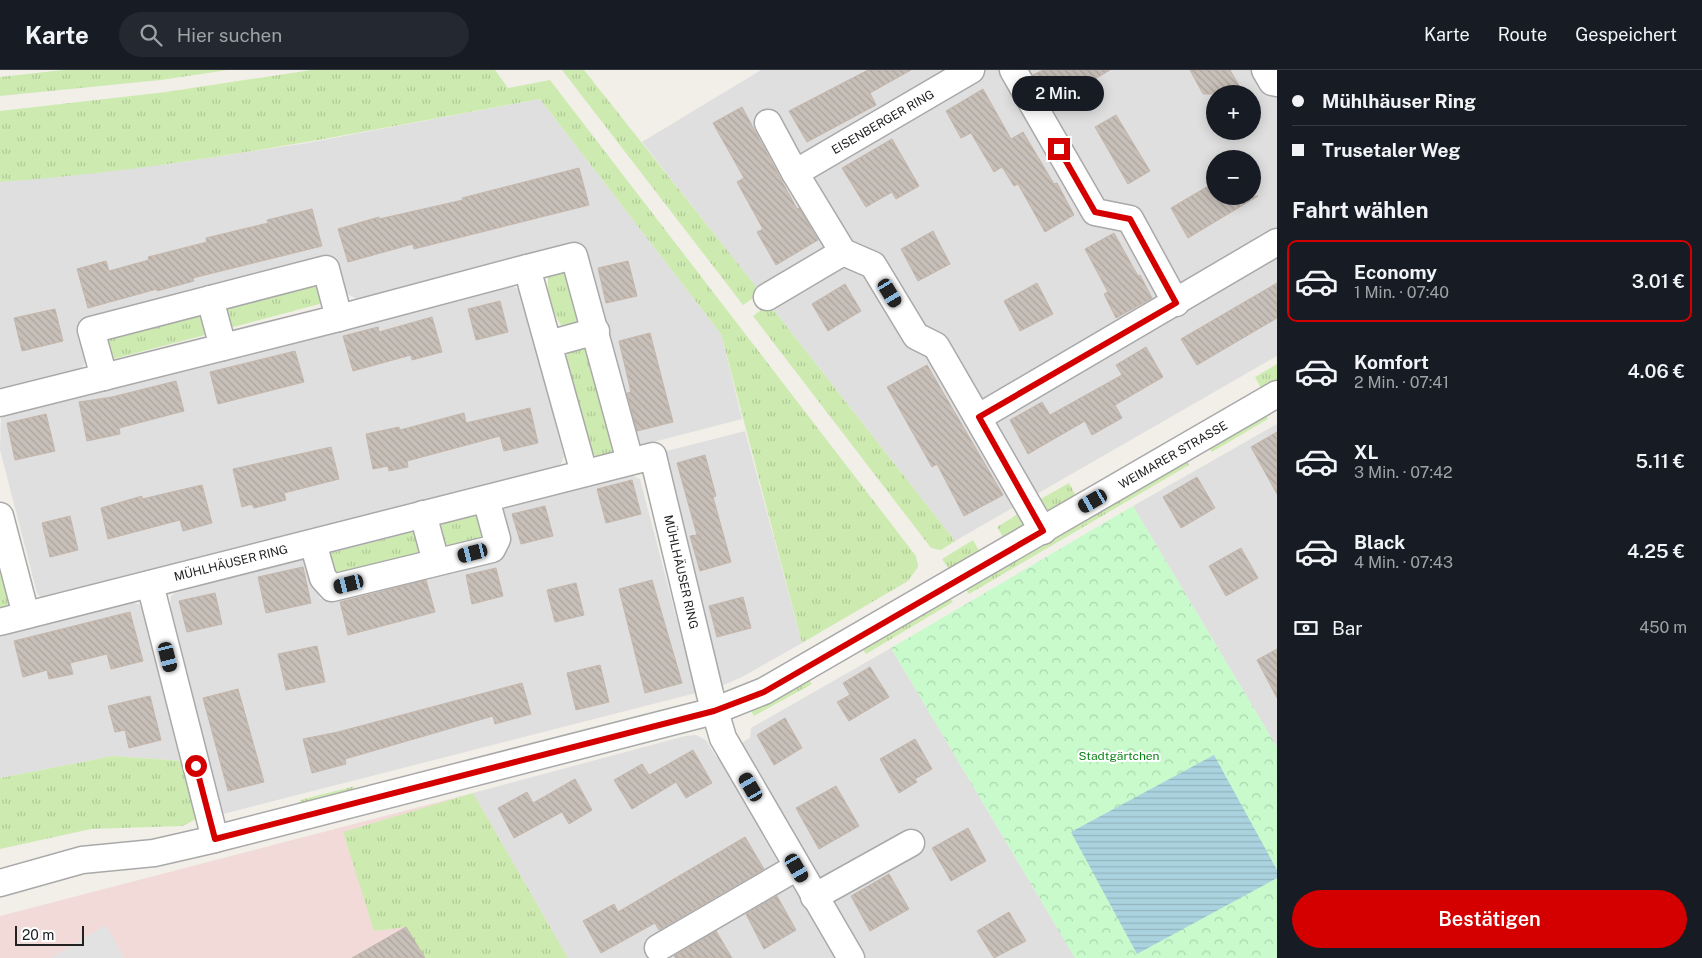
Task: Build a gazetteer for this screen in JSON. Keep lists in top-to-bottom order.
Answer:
{
  "streets": {
    "street": ["EISENBERGER RING", "WEIMARER STRASSE", "MÜHLHÄUSER RING"]
  },
  "crossings": [
    ["WEIMARER STRASSE", "MÜHLHÄUSER RING"]
  ],
  "parks": ["Stadtgärtchen"],
  "scale_bar": "20 m",
  "page": {
    "header": "Karte",
    "search": "Hier suchen",
    "nav": ["Karte", "Route", "Gespeichert"],
    "banner": ["Mühlhäuser Ring", "Trusetaler Weg"],
    "bubble": "2 Min.",
    "map_buttons": ["+", "−"],
    "heading": "Fahrt wählen",
    "list": [
      {
        "name": "Economy",
        "note": "1 Min. · 07:40",
        "value": "3.01 €"
      },
      {
        "name": "Komfort",
        "note": "2 Min. · 07:41",
        "value": "4.06 €"
      },
      {
        "name": "XL",
        "note": "3 Min. · 07:42",
        "value": "5.11 €"
      },
      {
        "name": "Black",
        "note": "4 Min. · 07:43",
        "value": "4.25 €"
      }
    ],
    "pay": ["Bar", "450 m"],
    "buttons": "Bestätigen",
    "scale": "20 m"
  }
}
